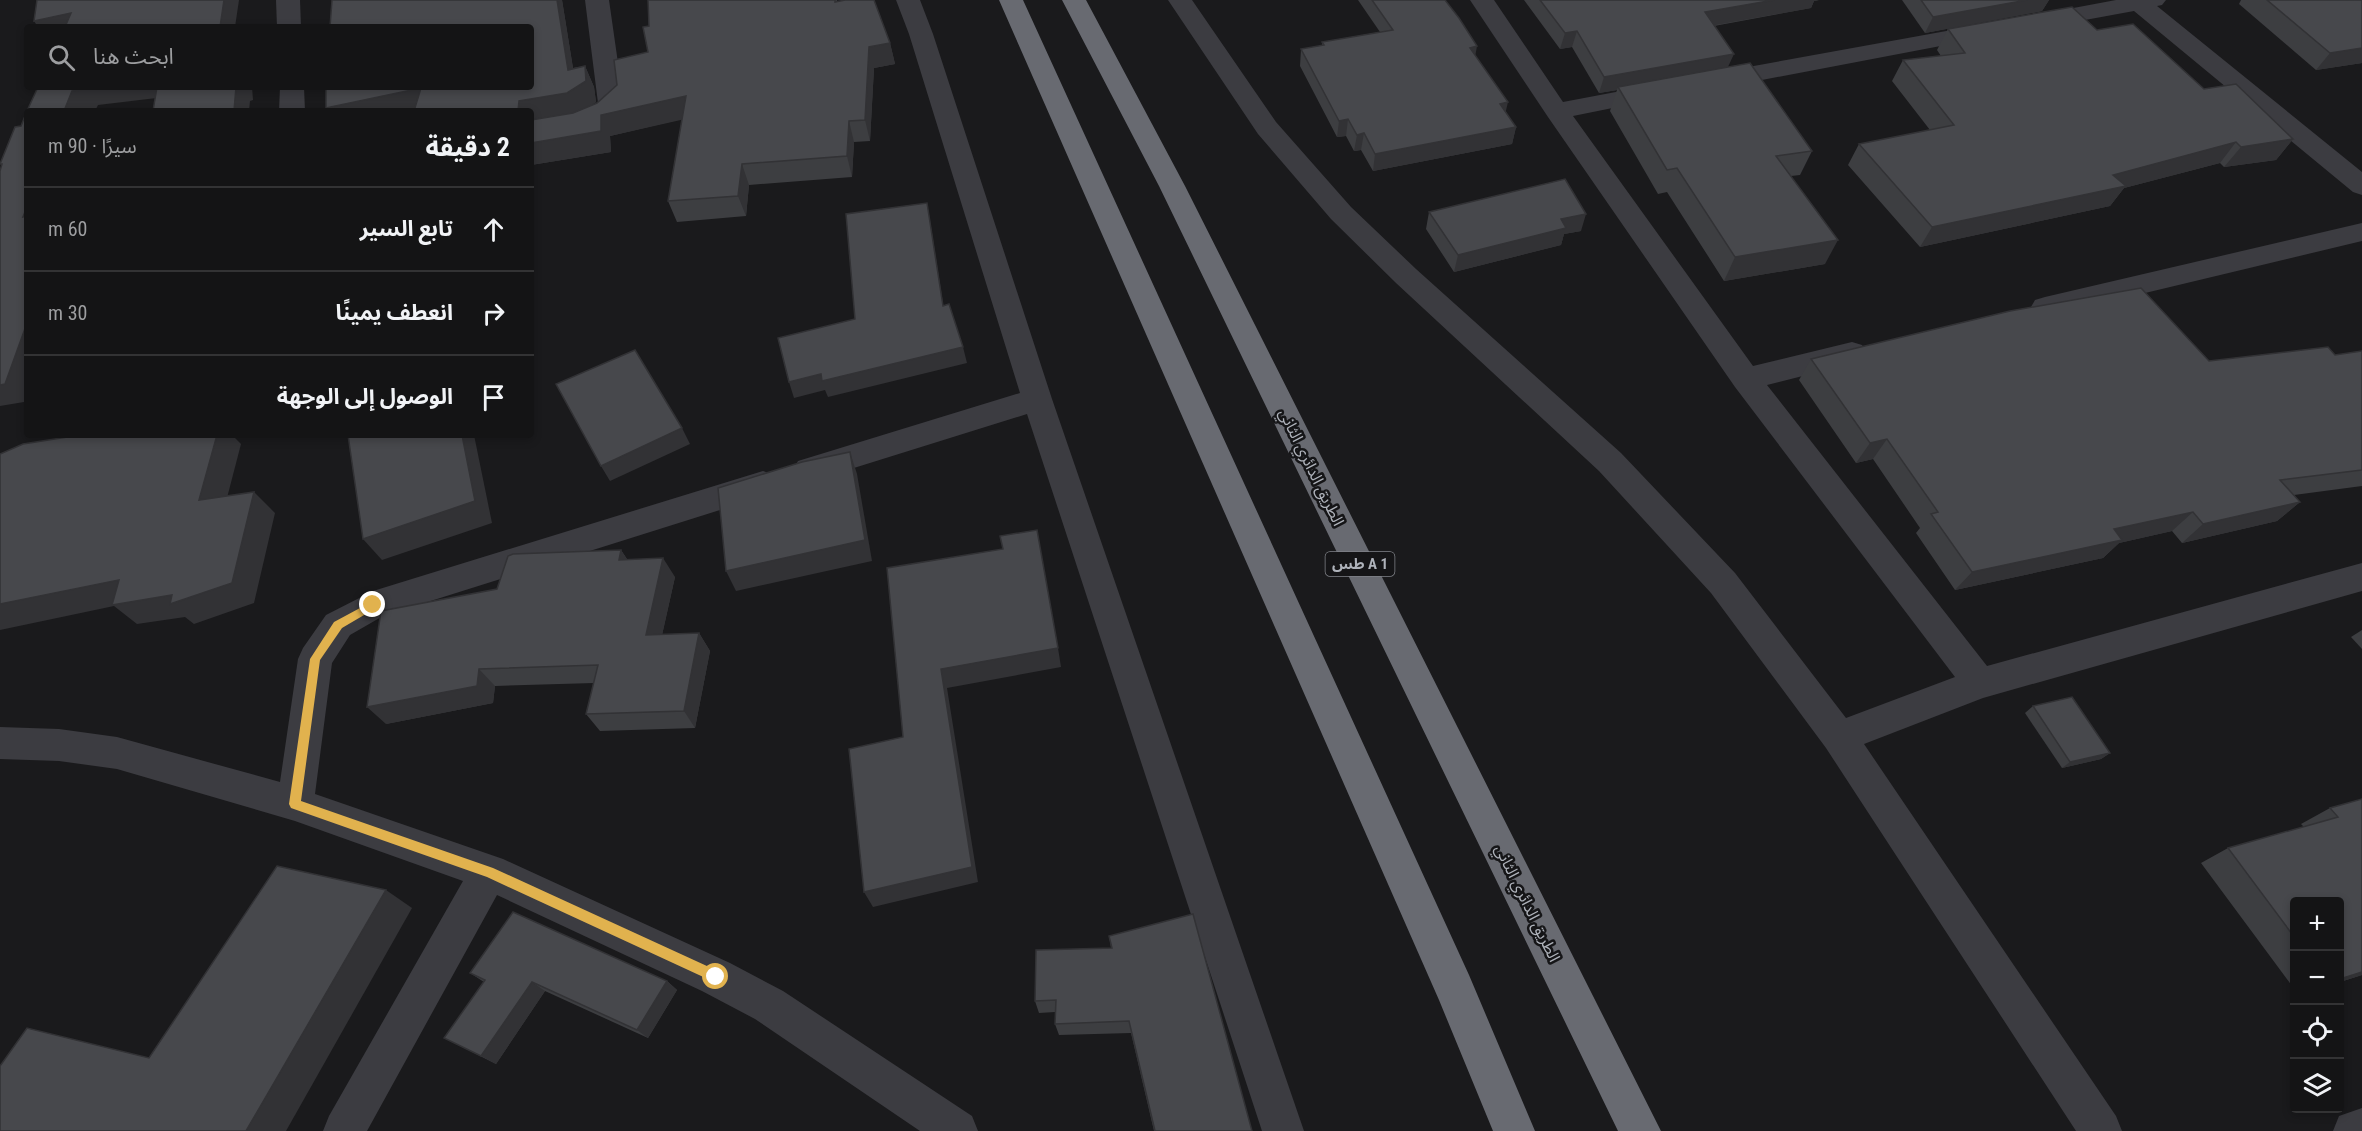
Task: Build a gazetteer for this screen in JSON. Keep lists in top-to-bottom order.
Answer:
{
  "streets": {
    "highway": ["الطريق الدائري الثاني", "طس A 1"]
  },
  "page": {
    "search": "ابحث هنا",
    "heading": ["2 دقيقة", "سيرًا · 90 m"],
    "list": [
      ["تابع السير", "60 m"],
      ["انعطف يمينًا", "30 m"],
      "الوصول إلى الوجهة"
    ],
    "map_buttons": ["+", "−"]
  }
}
